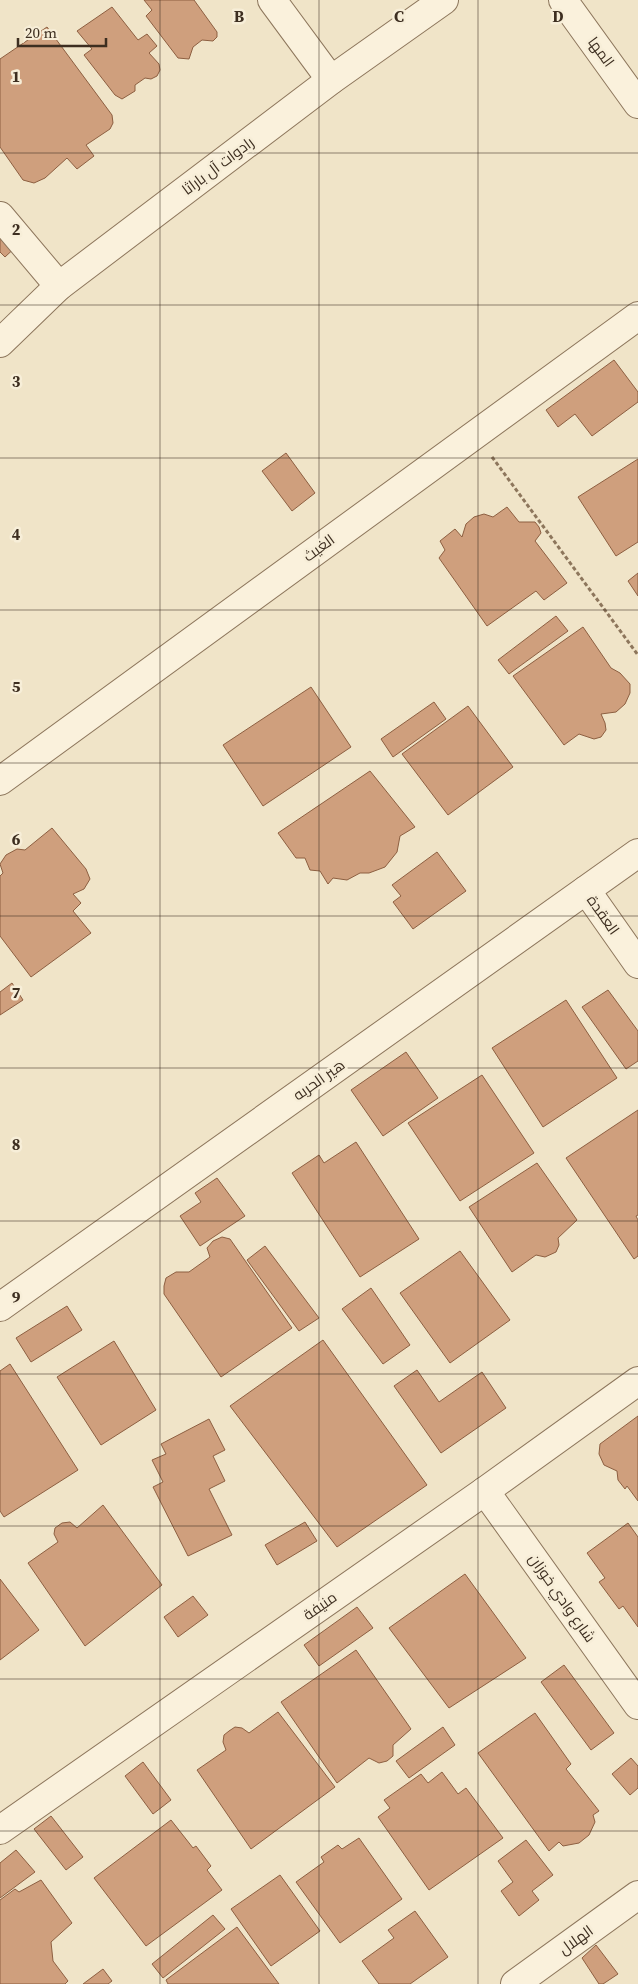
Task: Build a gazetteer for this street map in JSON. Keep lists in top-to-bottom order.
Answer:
{
  "streets": {
    "street": [
      "المها",
      "رادوات آل باراثا",
      "الغيث",
      "العقدة",
      "هير الحربه",
      "شارع وادي خوزان",
      "منيفة",
      "الهلال"
    ]
  },
  "crossings": [
    ["العقدة", "هير الحربه"],
    ["شارع وادي خوزان", "منيفة"]
  ],
  "scale_bar": "20 m",
  "grid": {
    "columns": ["B", "C", "D"],
    "rows": [
      "1",
      "2",
      "3",
      "4",
      "5",
      "6",
      "7",
      "8",
      "9"
    ]
  }
}
